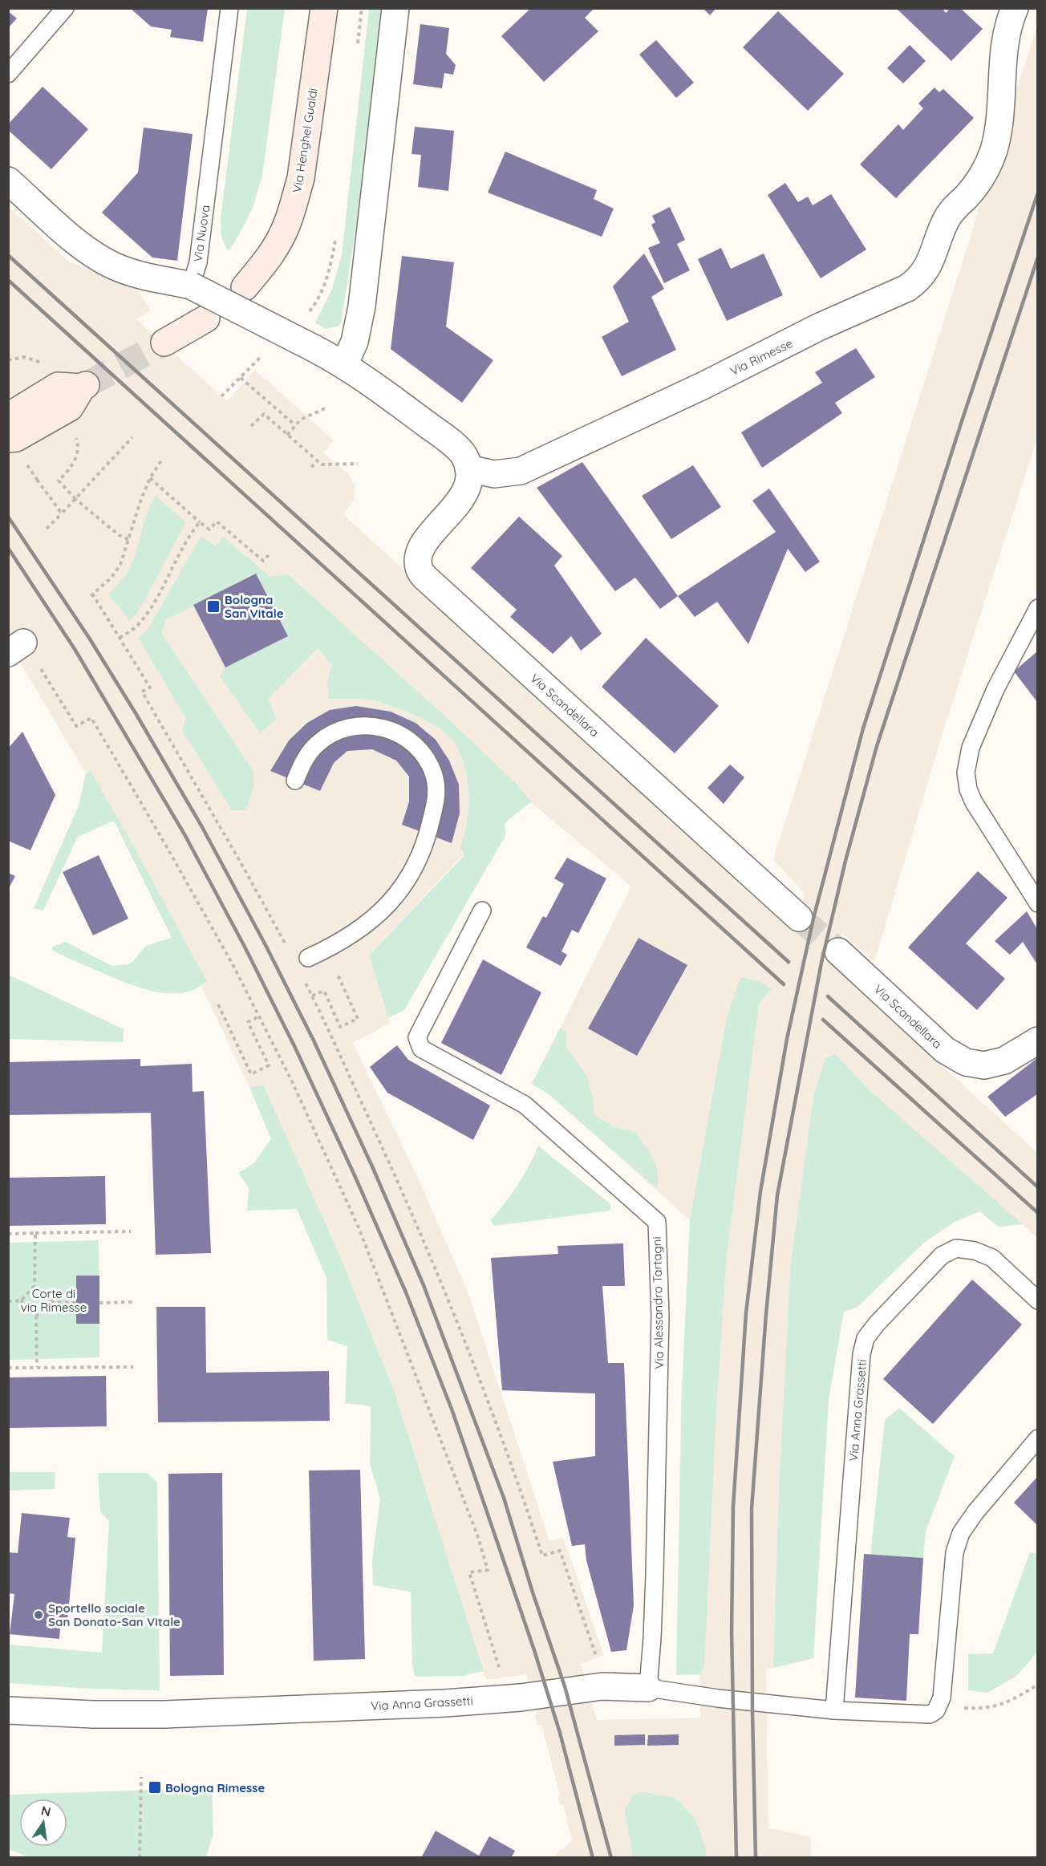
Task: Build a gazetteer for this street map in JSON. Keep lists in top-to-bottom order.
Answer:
{
  "streets": {
    "main road": ["Via Henghel Gualdi"],
    "street": ["Via Rimesse", "Via Scandellara", "Via Anna Grassetti"],
    "lane": ["Via Nuova", "Via Alessandro Tartagni"]
  },
  "crossings": [
    ["Via Rimesse", "Via Scandellara"],
    ["Via Alessandro Tartagni", "Via Anna Grassetti"]
  ],
  "parks": ["Corte di via Rimesse"],
  "places": {
    "transit": ["Bologna San Vitale", "Bologna Rimesse"],
    "other": ["Sportello sociale San Donato-San Vitale"]
  },
  "north": "top"
}
